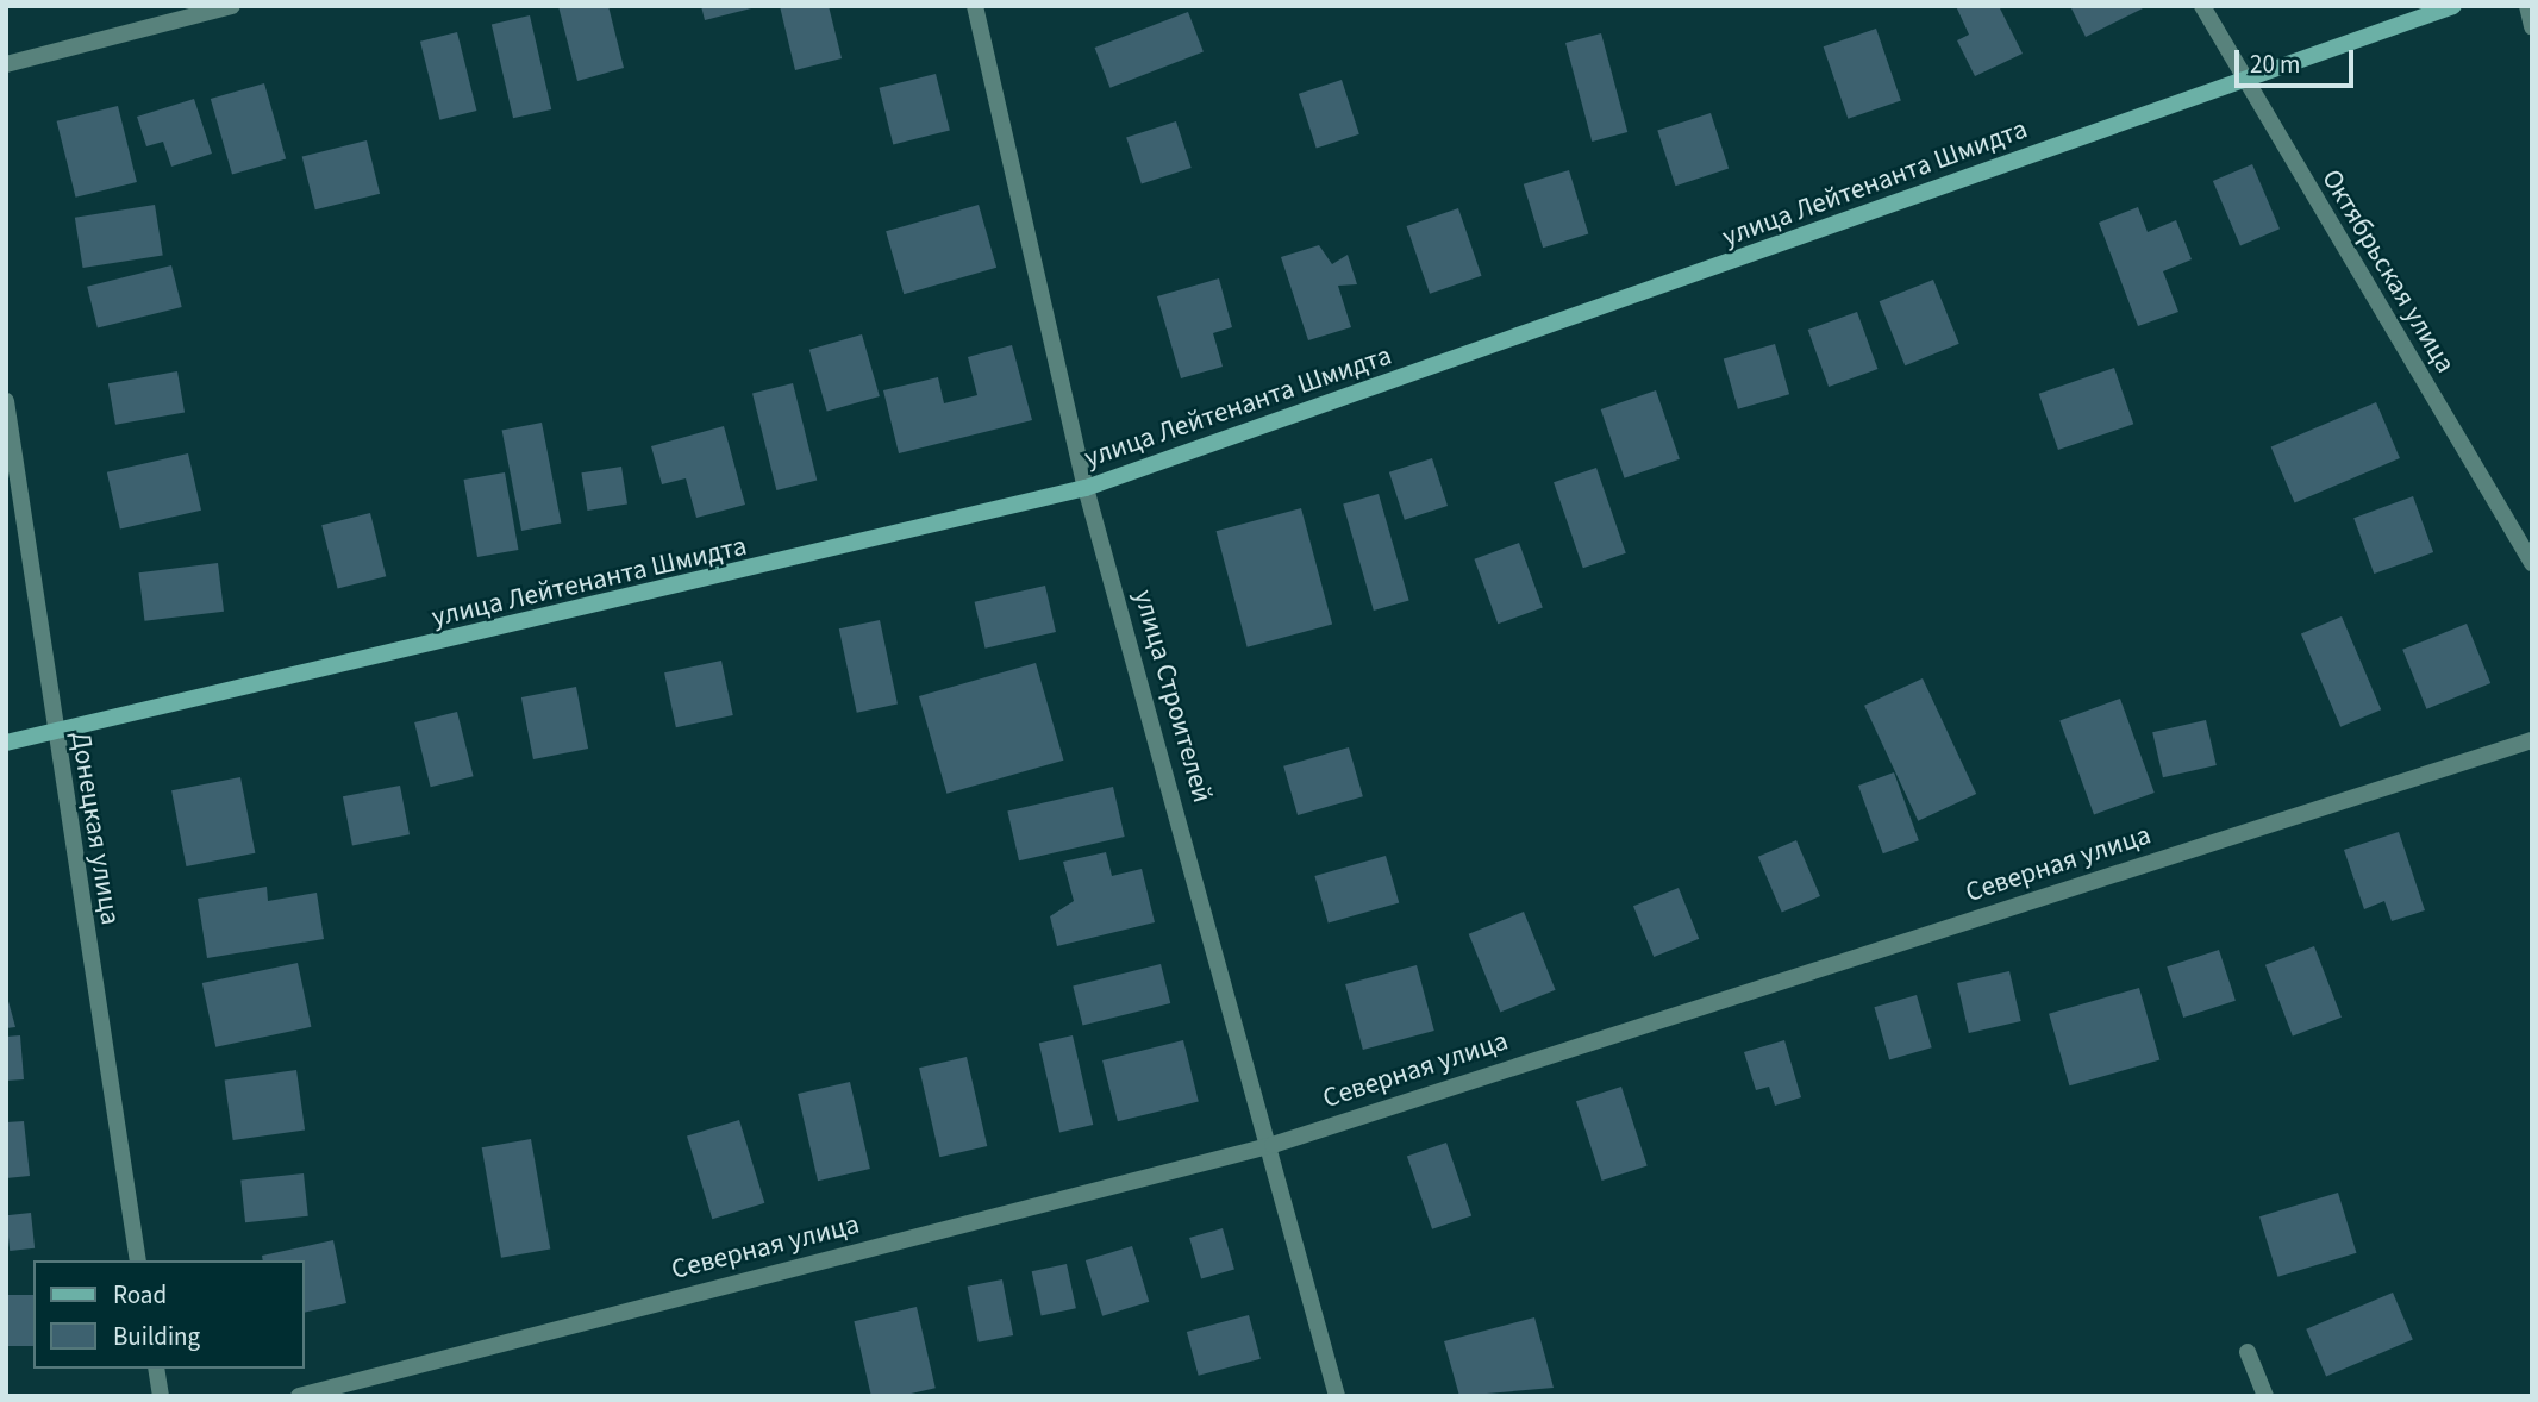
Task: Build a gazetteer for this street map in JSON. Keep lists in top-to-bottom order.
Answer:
{
  "streets": {
    "main road": ["улица Лейтенанта Шмидта"],
    "street": [
      "Октябрьская улица",
      "улица Строителей",
      "Донецкая улица",
      "Северная улица"
    ]
  },
  "crossings": [
    ["улица Лейтенанта Шмидта", "Октябрьская улица"],
    ["улица Лейтенанта Шмидта", "улица Строителей"],
    ["улица Лейтенанта Шмидта", "Донецкая улица"],
    ["улица Строителей", "Северная улица"]
  ],
  "legend": ["Road", "Building"],
  "scale_bar": "20 m"
}
